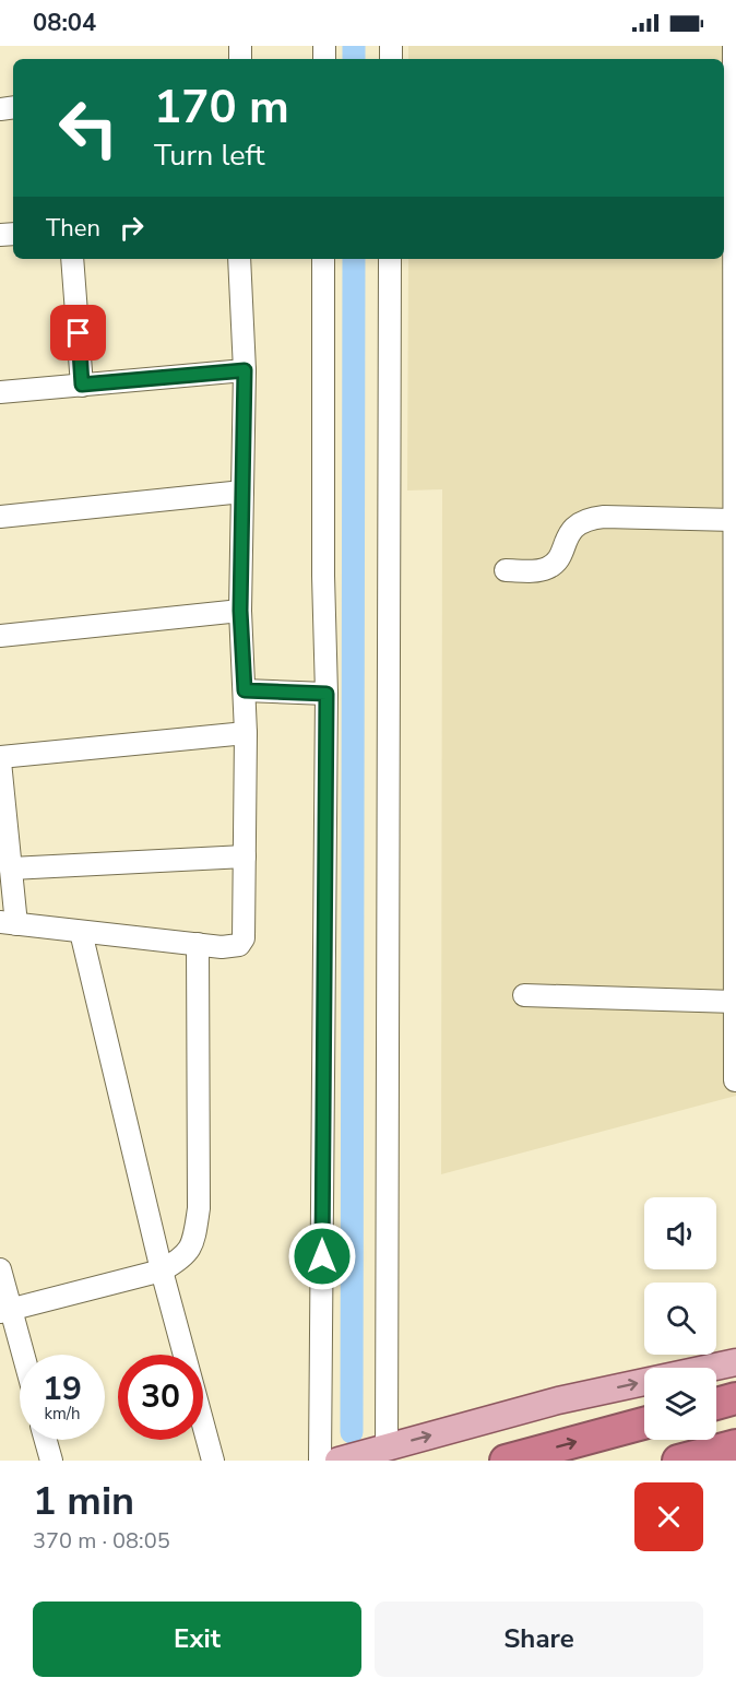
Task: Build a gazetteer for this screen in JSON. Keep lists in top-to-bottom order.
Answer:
{
  "page": {
    "status": "08:04",
    "turn": ["170 m", "Turn left"],
    "then": "Then",
    "speed": "19 km/h",
    "limit": "30",
    "heading": ["1 min", "370 m · 08:05"],
    "buttons": ["Exit", "Share"]
  }
}
